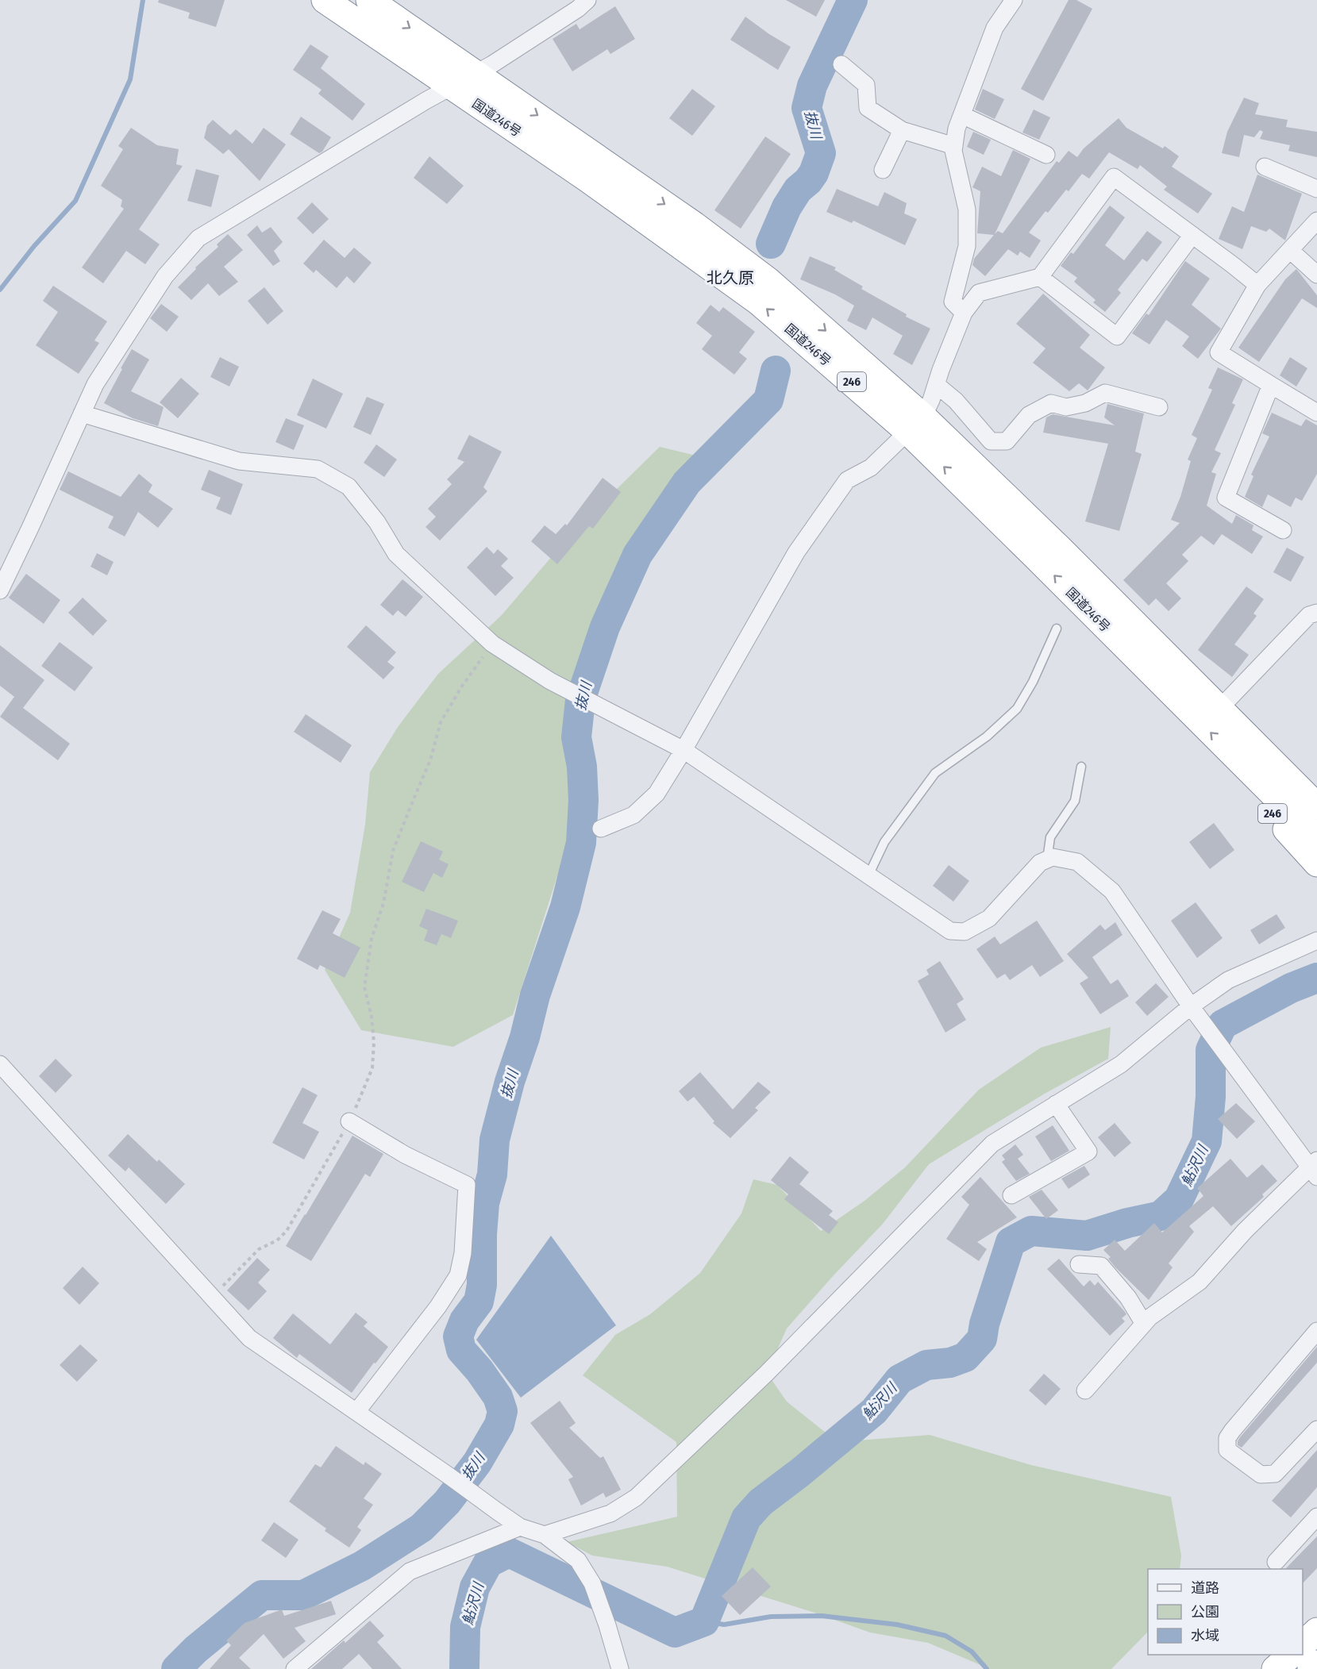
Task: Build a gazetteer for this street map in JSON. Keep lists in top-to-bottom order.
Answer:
{
  "streets": {
    "highway": ["国道246号", "246"]
  },
  "crossings": [
    ["国道246号", "246"]
  ],
  "districts": ["北久原"],
  "water": ["抜川", "鮎沢川"],
  "legend": ["道路", "公園", "水域"]
}
